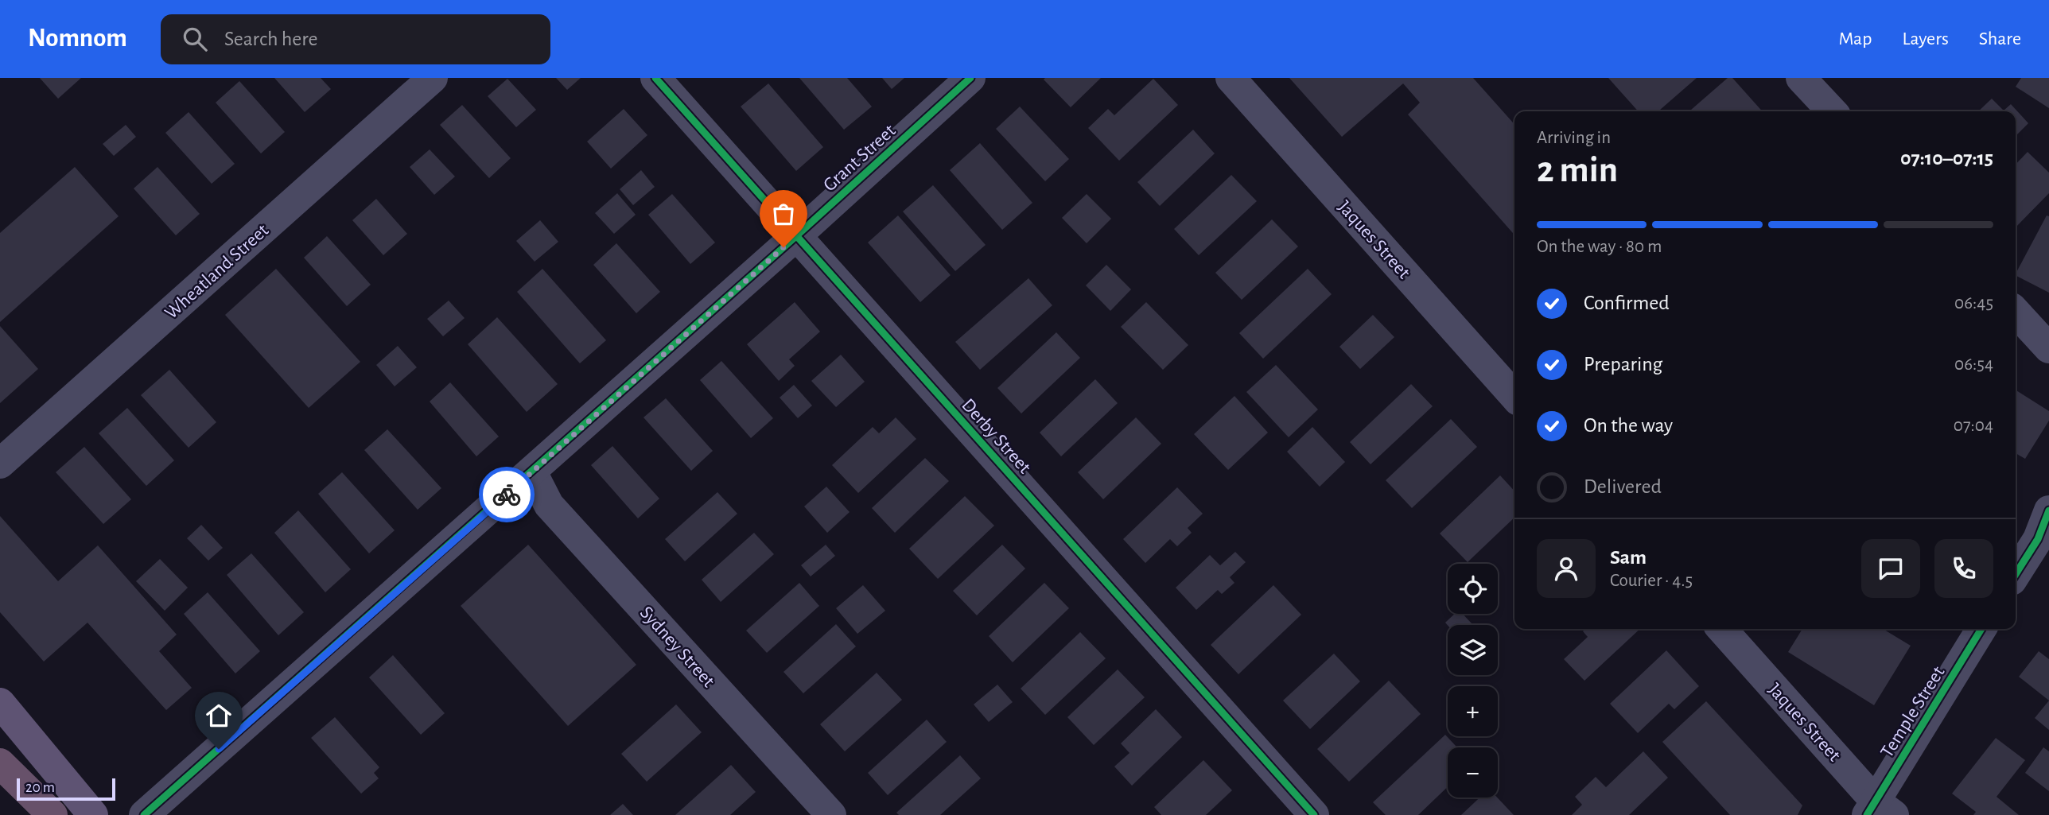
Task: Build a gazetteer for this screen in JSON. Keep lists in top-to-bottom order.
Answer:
{
  "streets": {
    "street": [
      "Grant Street",
      "Jaques Street",
      "Wheatland Street",
      "Derby Street",
      "Sydney Street",
      "Temple Street"
    ]
  },
  "crossings": [
    ["Grant Street", "Derby Street"],
    ["Grant Street", "Sydney Street"],
    ["Jaques Street", "Temple Street"]
  ],
  "scale_bar": "20 m",
  "page": {
    "header": "Nomnom",
    "search": "Search here",
    "nav": ["Map", "Layers", "Share"],
    "heading": ["2 min", "Arriving in", "07:10–07:15"],
    "panel": ["Sam", "Courier · 4.5"],
    "bar": "On the way · 80 m",
    "list": [
      ["Confirmed", "06:45"],
      ["Preparing", "06:54"],
      ["On the way", "07:04"],
      "Delivered"
    ],
    "map_buttons": ["+", "−"],
    "scale": "20 m"
  }
}
